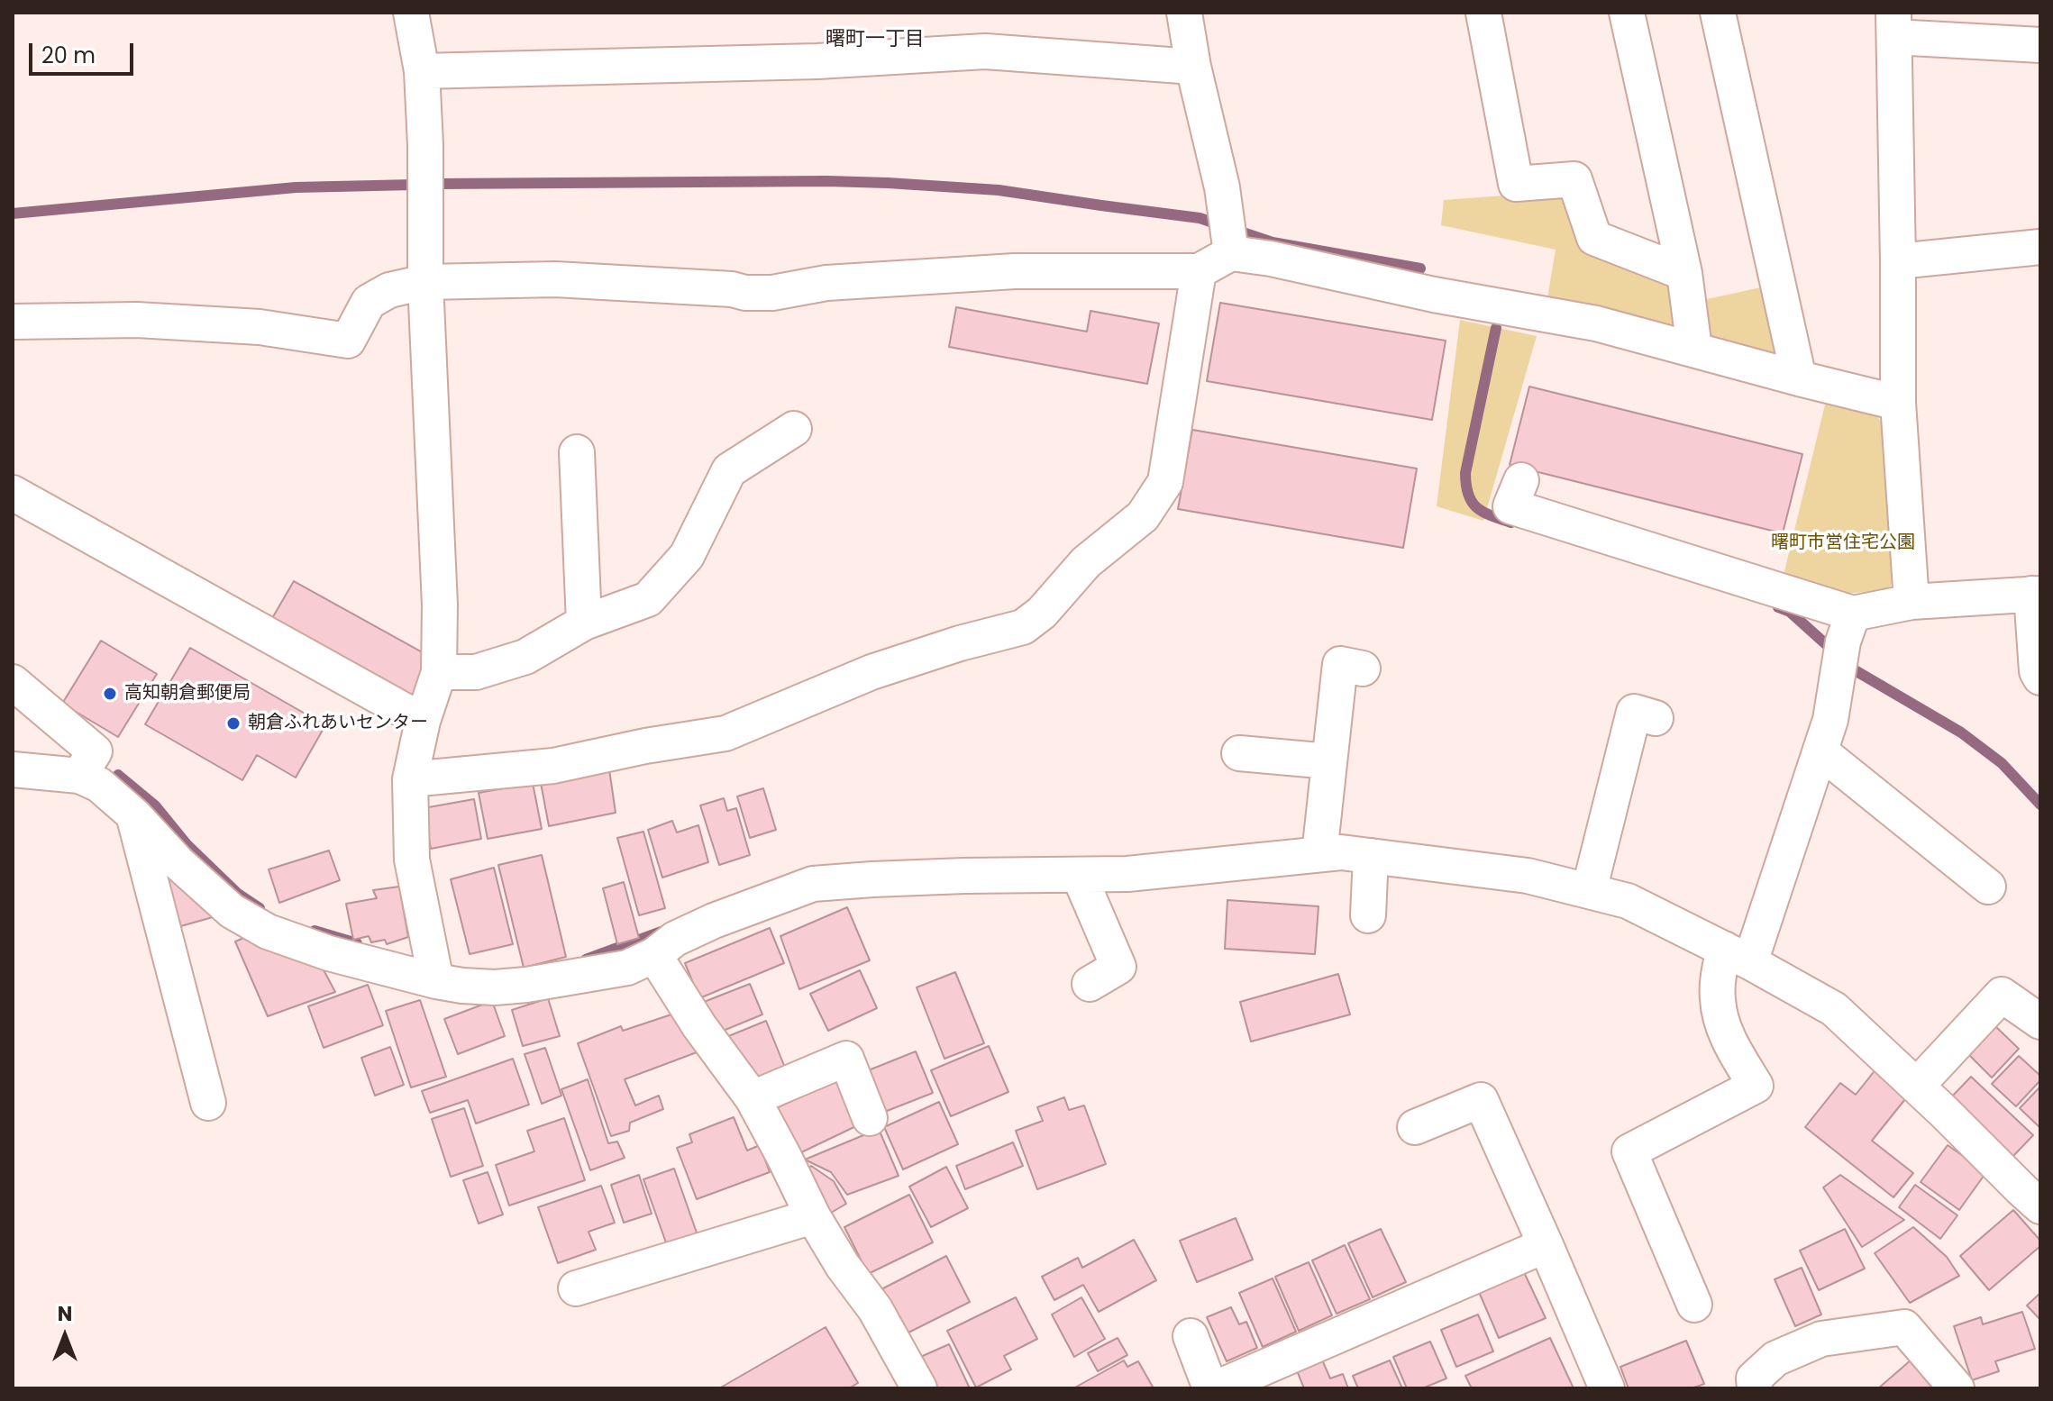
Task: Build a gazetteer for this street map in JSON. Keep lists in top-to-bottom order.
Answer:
{
  "districts": ["曙町一丁目"],
  "parks": ["曙町市営住宅公園"],
  "places": ["高知朝倉郵便局", "朝倉ふれあいセンター"],
  "scale_bar": "20 m",
  "north": "top"
}
